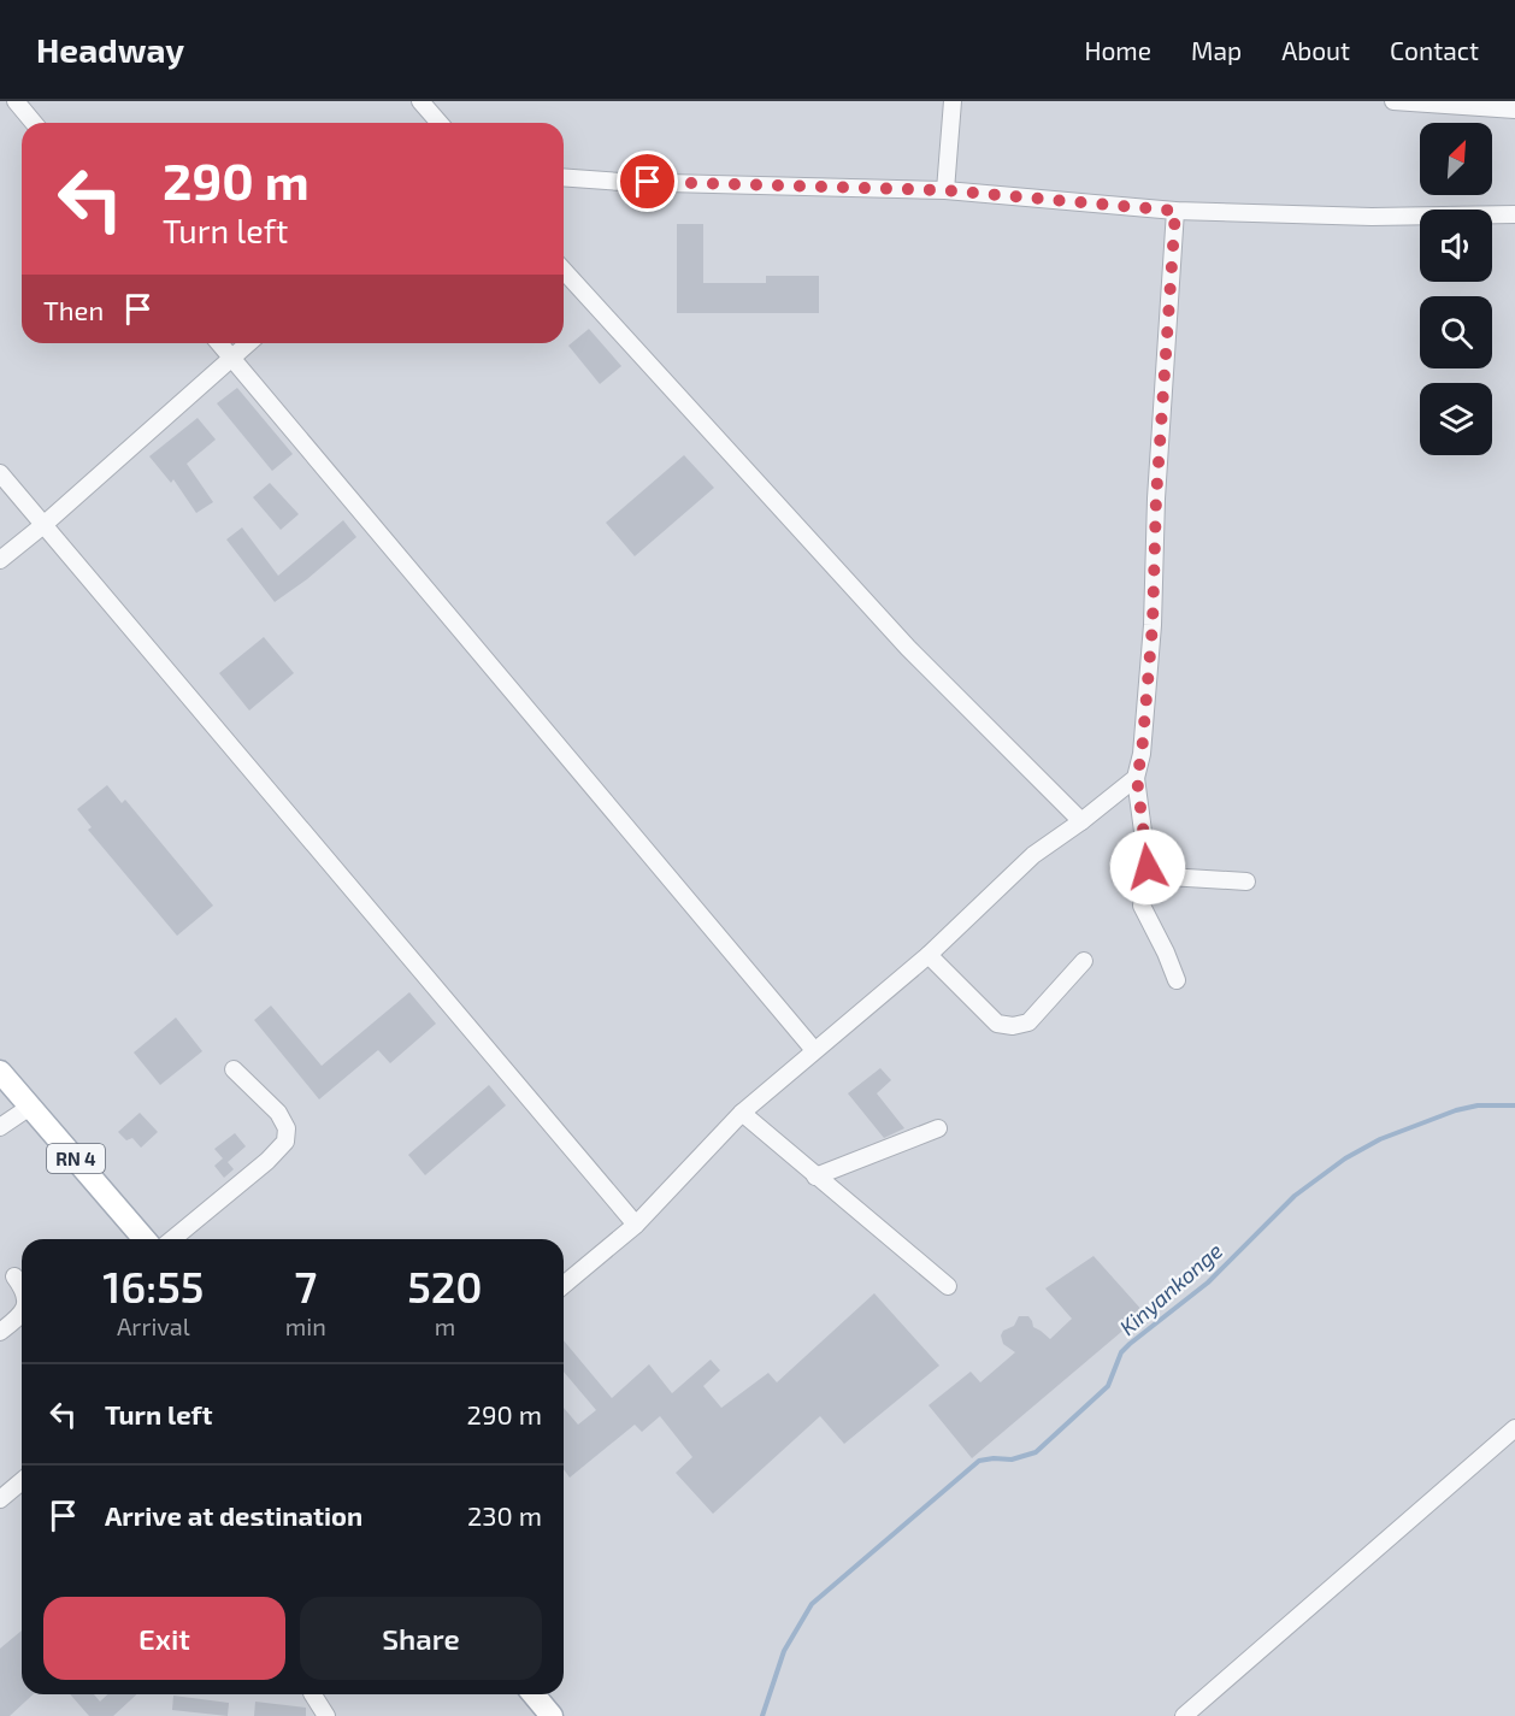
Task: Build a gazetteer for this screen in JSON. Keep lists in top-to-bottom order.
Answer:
{
  "streets": {
    "main road": ["RN 4"]
  },
  "water": ["Kinyankonge"],
  "north": "top right",
  "page": {
    "header": "Headway",
    "nav": [
      "Home",
      "Map",
      "About",
      "Contact"
    ],
    "turn": ["290 m", "Turn left"],
    "then": "Then",
    "eta": [
      "16:55",
      "Arrival",
      "7",
      "min",
      "520",
      "m"
    ],
    "list": [
      {
        "name": "Turn left",
        "value": "290 m"
      },
      {
        "name": "Arrive at destination",
        "value": "230 m"
      }
    ],
    "buttons": ["Exit", "Share"]
  }
}
